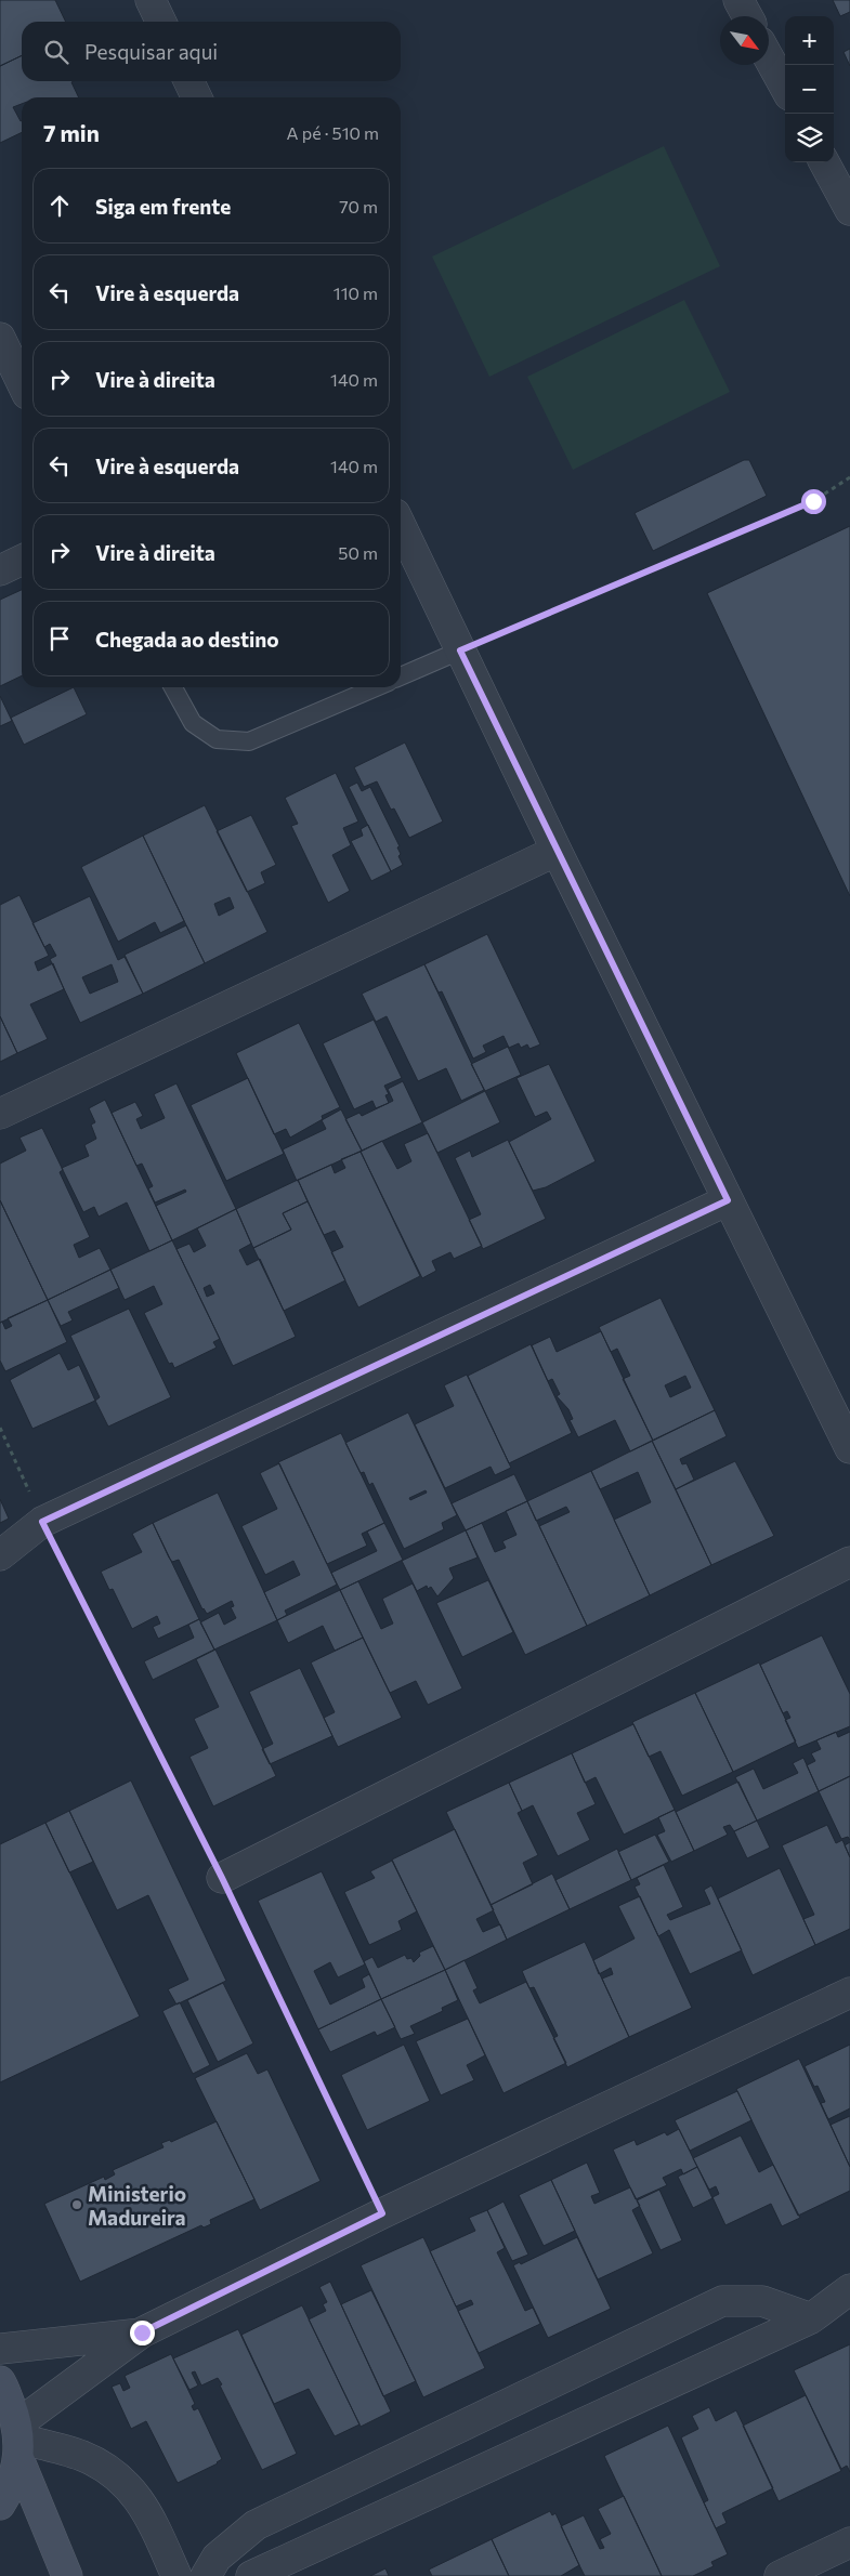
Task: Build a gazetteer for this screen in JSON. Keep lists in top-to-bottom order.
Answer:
{
  "places": ["Ministerio Madureira"],
  "north": "bottom right",
  "page": {
    "map_buttons": ["+", "−"],
    "search": "Pesquisar aqui",
    "heading": ["7 min", "A pé · 510 m"],
    "list": [
      ["Siga em frente", "70 m"],
      ["Vire à esquerda", "110 m"],
      ["Vire à direita", "140 m"],
      ["Vire à esquerda", "140 m"],
      ["Vire à direita", "50 m"],
      "Chegada ao destino"
    ]
  }
}
